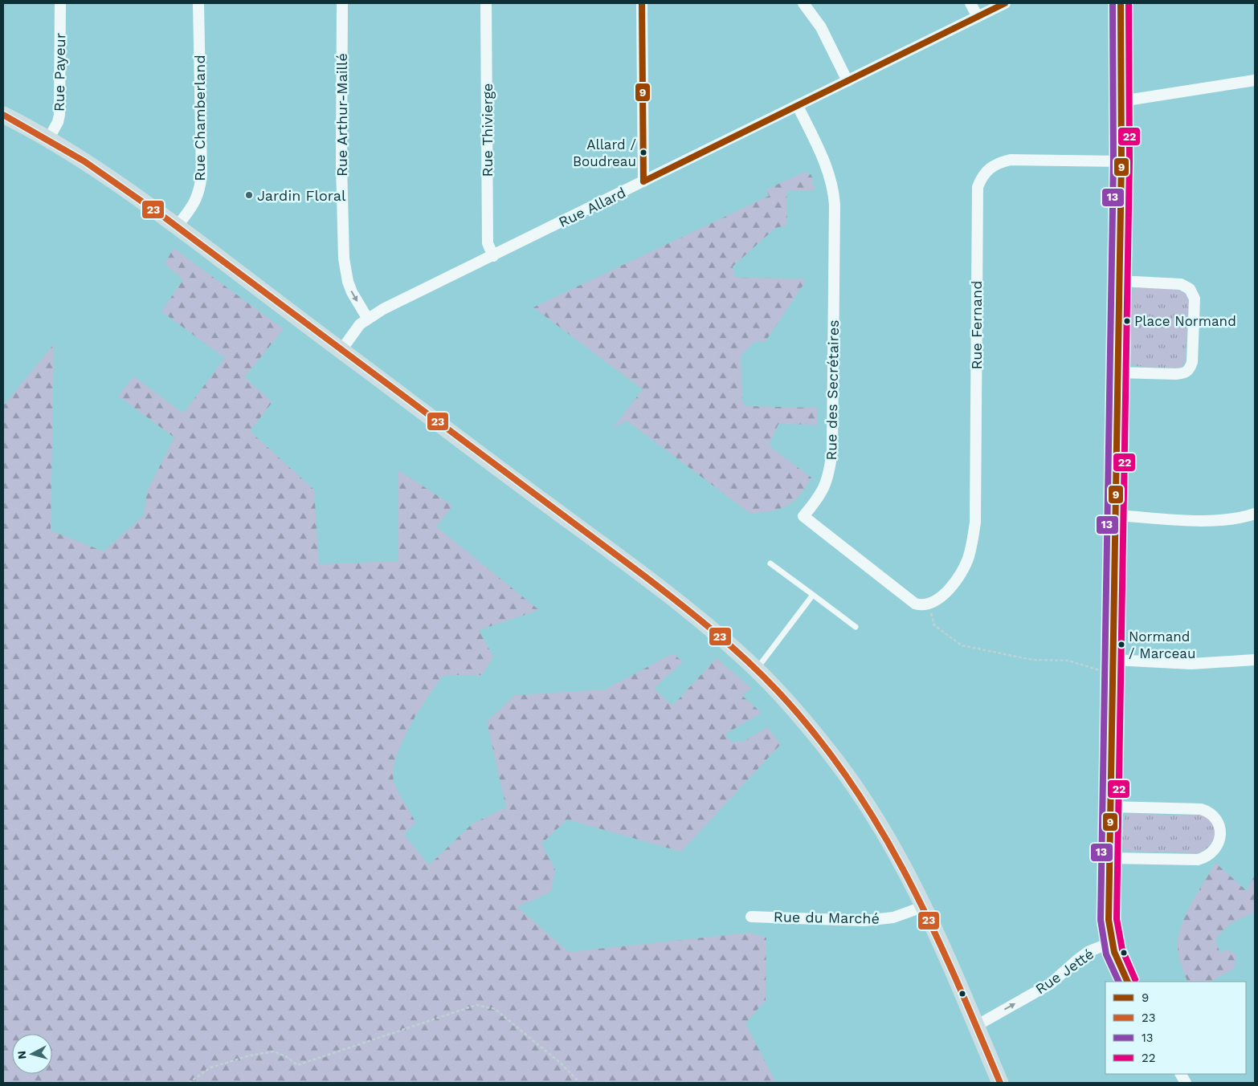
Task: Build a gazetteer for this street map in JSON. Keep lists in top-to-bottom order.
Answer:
{
  "streets": {
    "street": [
      "Rue Payeur",
      "Rue Arthur-Maillé",
      "Rue Chamberland",
      "Rue Thivierge",
      "Rue Allard",
      "Rue Fernand",
      "Rue des Secrétaires",
      "Rue du Marché",
      "Rue Jetté"
    ]
  },
  "crossings": [
    ["Rue Arthur-Maillé", "Rue Allard"],
    ["Rue Thivierge", "Rue Allard"],
    ["Rue Allard", "Rue des Secrétaires"],
    ["Rue Fernand", "Rue des Secrétaires"]
  ],
  "one_way": ["Rue Arthur-Maillé", "Rue Jetté"],
  "places": [
    "Allard / Boudreau",
    "Jardin Floral",
    "Place Normand",
    "Normand / Marceau"
  ],
  "lines": [
    "transit line 9",
    "transit line 13",
    "transit line 22",
    "transit line 23"
  ],
  "legend": [
    "9",
    "23",
    "13",
    "22"
  ],
  "north": "left"
}
